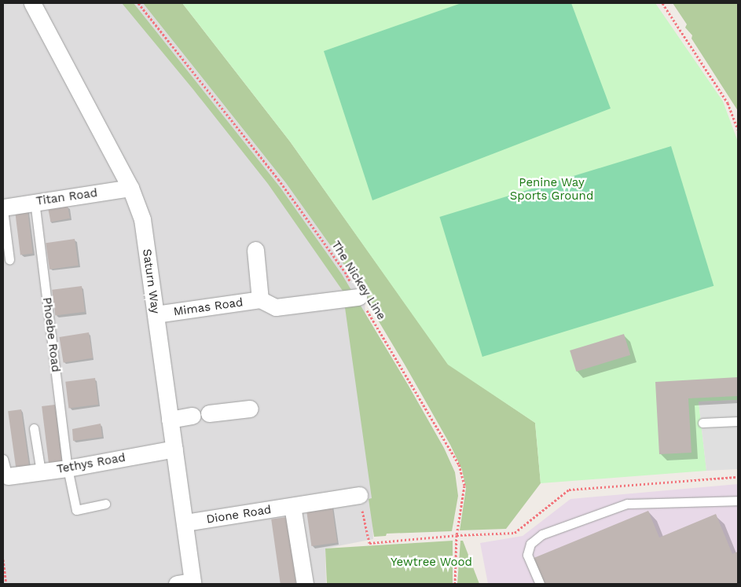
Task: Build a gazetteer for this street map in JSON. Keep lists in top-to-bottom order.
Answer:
{
  "streets": {
    "street": [
      "Titan Road",
      "Saturn Way",
      "Mimas Road",
      "Tethys Road",
      "Dione Road"
    ],
    "lane": ["Phoebe Road"],
    "path": ["The Nickey Line"]
  },
  "crossings": [
    ["Titan Road", "Saturn Way"],
    ["Titan Road", "Phoebe Road"],
    ["The Nickey Line", "Mimas Road"],
    ["Saturn Way", "Mimas Road"],
    ["Saturn Way", "Tethys Road"],
    ["Saturn Way", "Dione Road"],
    ["Phoebe Road", "Tethys Road"]
  ],
  "parks": ["Penine Way Sports Ground", "Yewtree Wood"]
}
